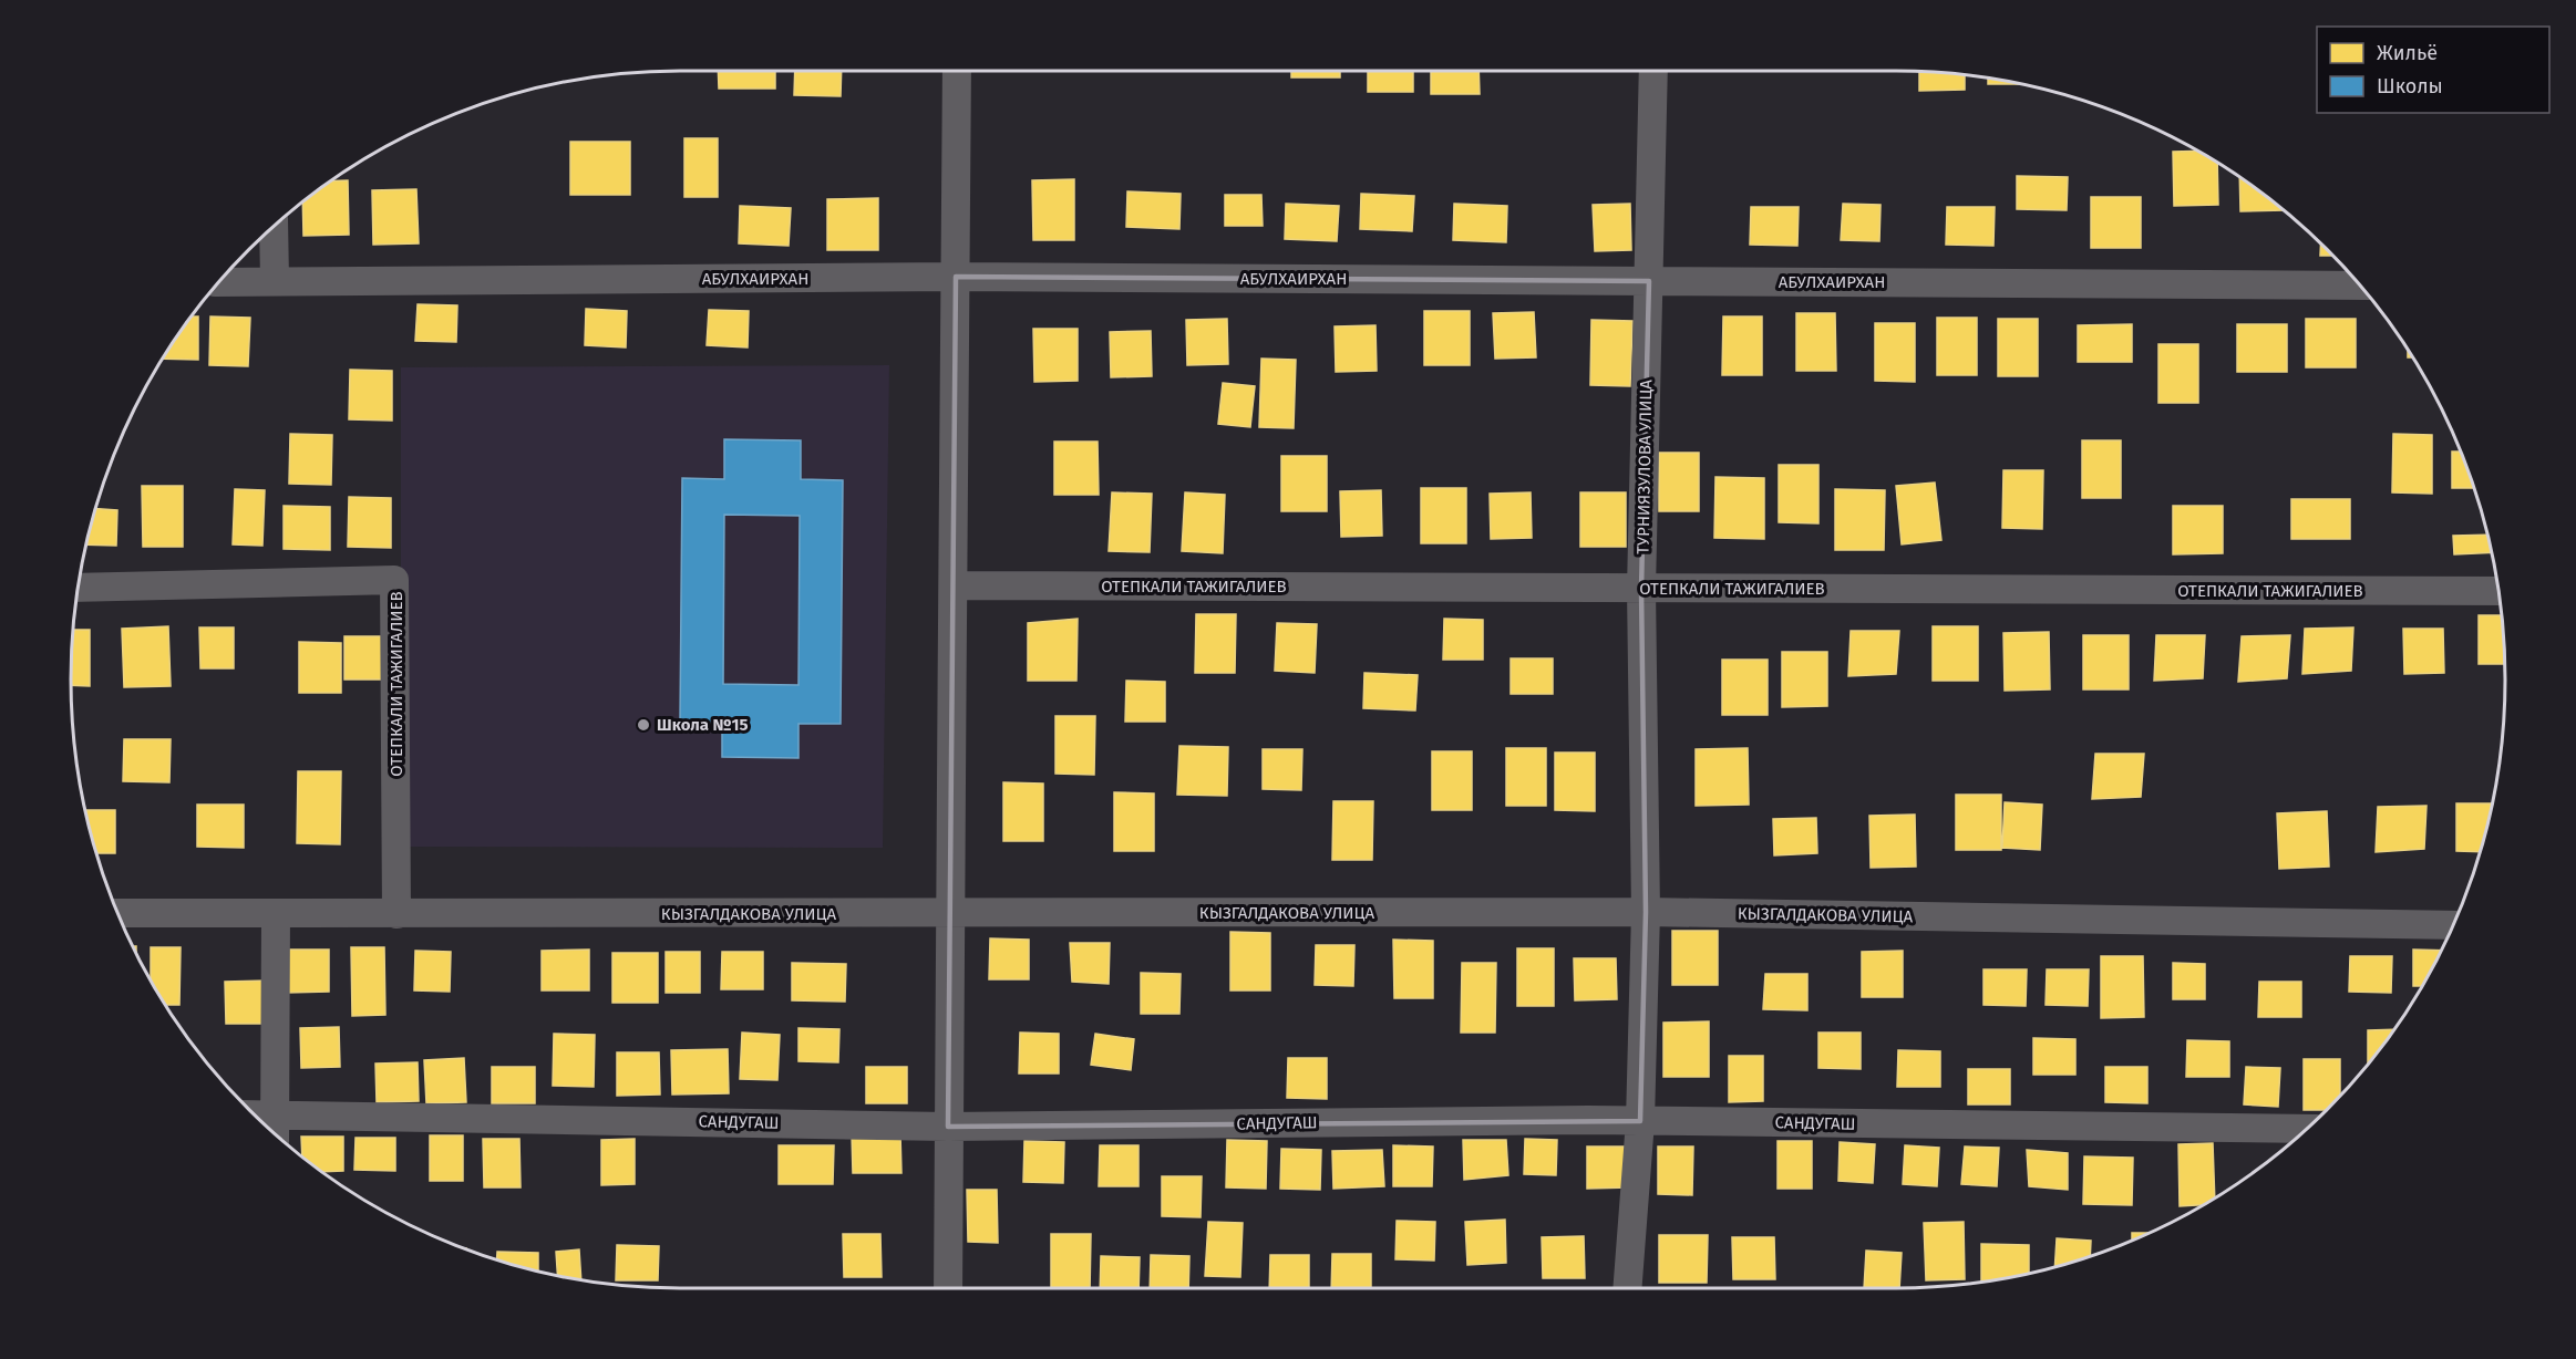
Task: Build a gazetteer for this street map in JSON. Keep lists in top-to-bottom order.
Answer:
{
  "streets": {
    "street": [
      "АБУЛХАИРХАН",
      "ТУРНИЯЗУЛОВА УЛИЦА",
      "ОТЕПКАЛИ ТАЖИГАЛИЕВ",
      "КЫЗГАЛДАКОВА УЛИЦА",
      "САНДУГАШ"
    ]
  },
  "crossings": [
    ["АБУЛХАИРХАН", "ТУРНИЯЗУЛОВА УЛИЦА"],
    ["ТУРНИЯЗУЛОВА УЛИЦА", "ОТЕПКАЛИ ТАЖИГАЛИЕВ"],
    ["ТУРНИЯЗУЛОВА УЛИЦА", "КЫЗГАЛДАКОВА УЛИЦА"],
    ["ТУРНИЯЗУЛОВА УЛИЦА", "САНДУГАШ"],
    ["ОТЕПКАЛИ ТАЖИГАЛИЕВ", "КЫЗГАЛДАКОВА УЛИЦА"]
  ],
  "places": ["Школа №15"],
  "legend": ["Жильё", "Школы"]
}
